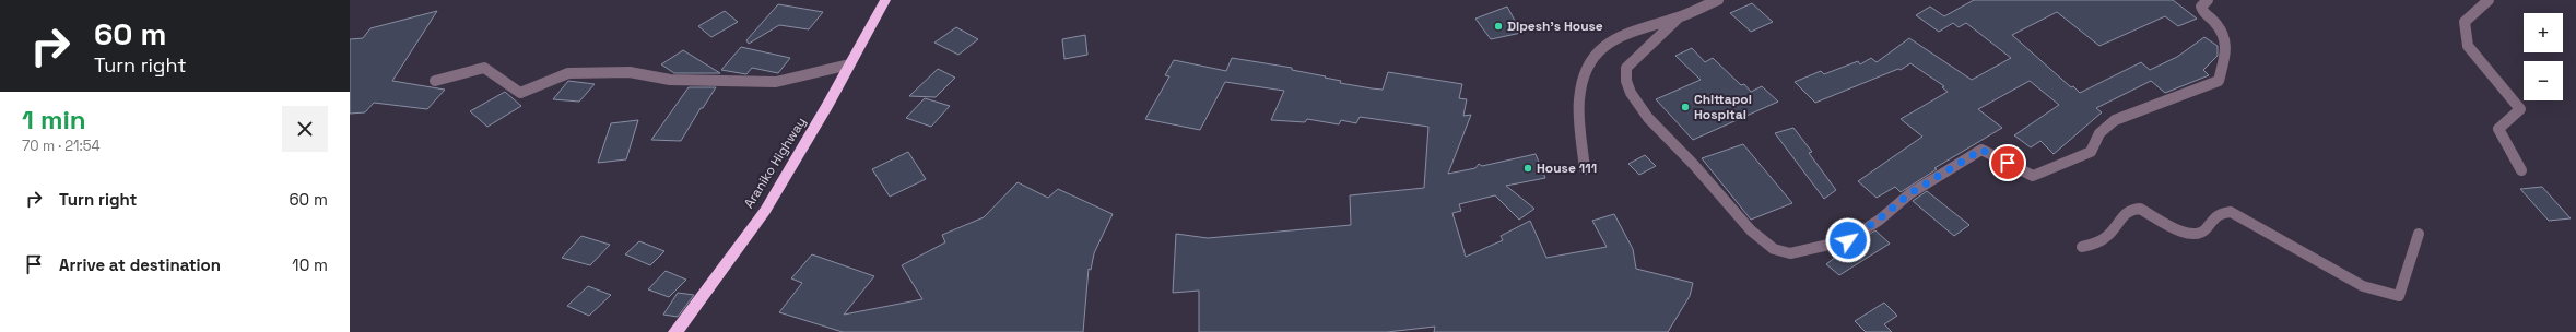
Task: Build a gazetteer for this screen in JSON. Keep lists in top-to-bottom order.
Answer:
{
  "streets": {
    "highway": ["Araniko Highway"]
  },
  "places": ["Dipesh's House", "Chittapol Hospital", "House 111"],
  "page": {
    "turn": ["60 m", "Turn right"],
    "map_buttons": ["+", "−"],
    "heading": ["1 min", "70 m · 21:54"],
    "list": [
      {
        "name": "Turn right",
        "value": "60 m"
      },
      {
        "name": "Arrive at destination",
        "value": "10 m"
      }
    ]
  }
}
